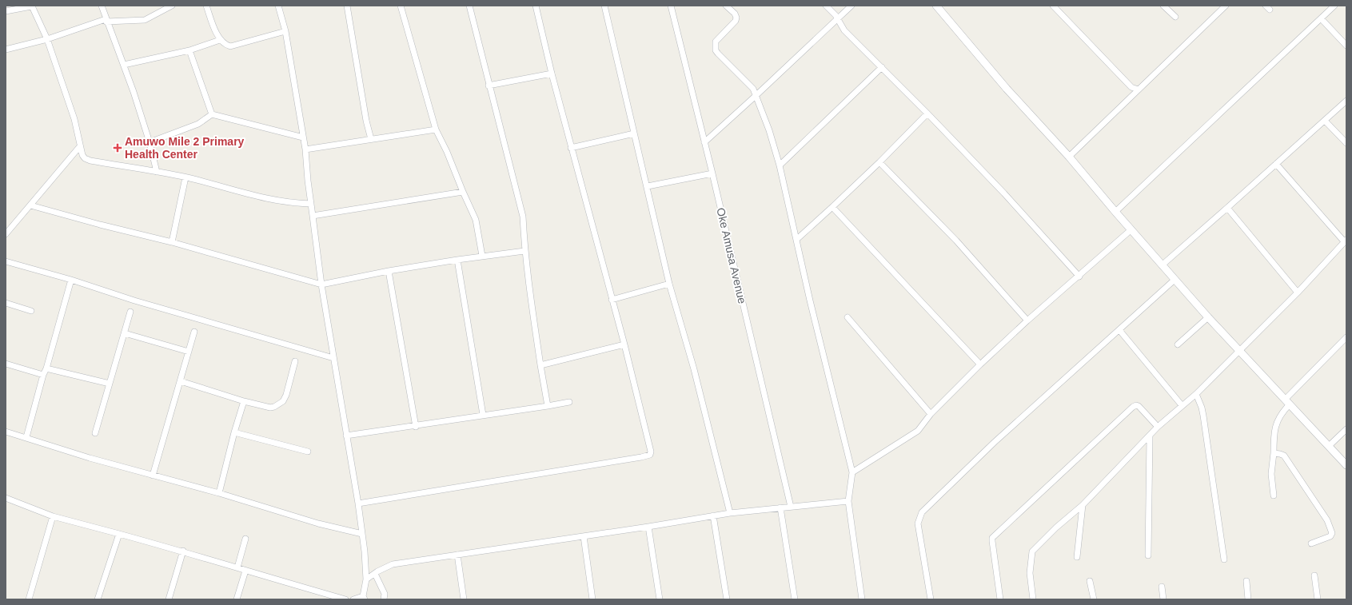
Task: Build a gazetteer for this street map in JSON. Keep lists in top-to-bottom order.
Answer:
{
  "streets": {
    "street": ["Oke Amusa Avenue"]
  },
  "places": {
    "health": ["Amuwo Mile 2 Primary Health Center"]
  }
}
